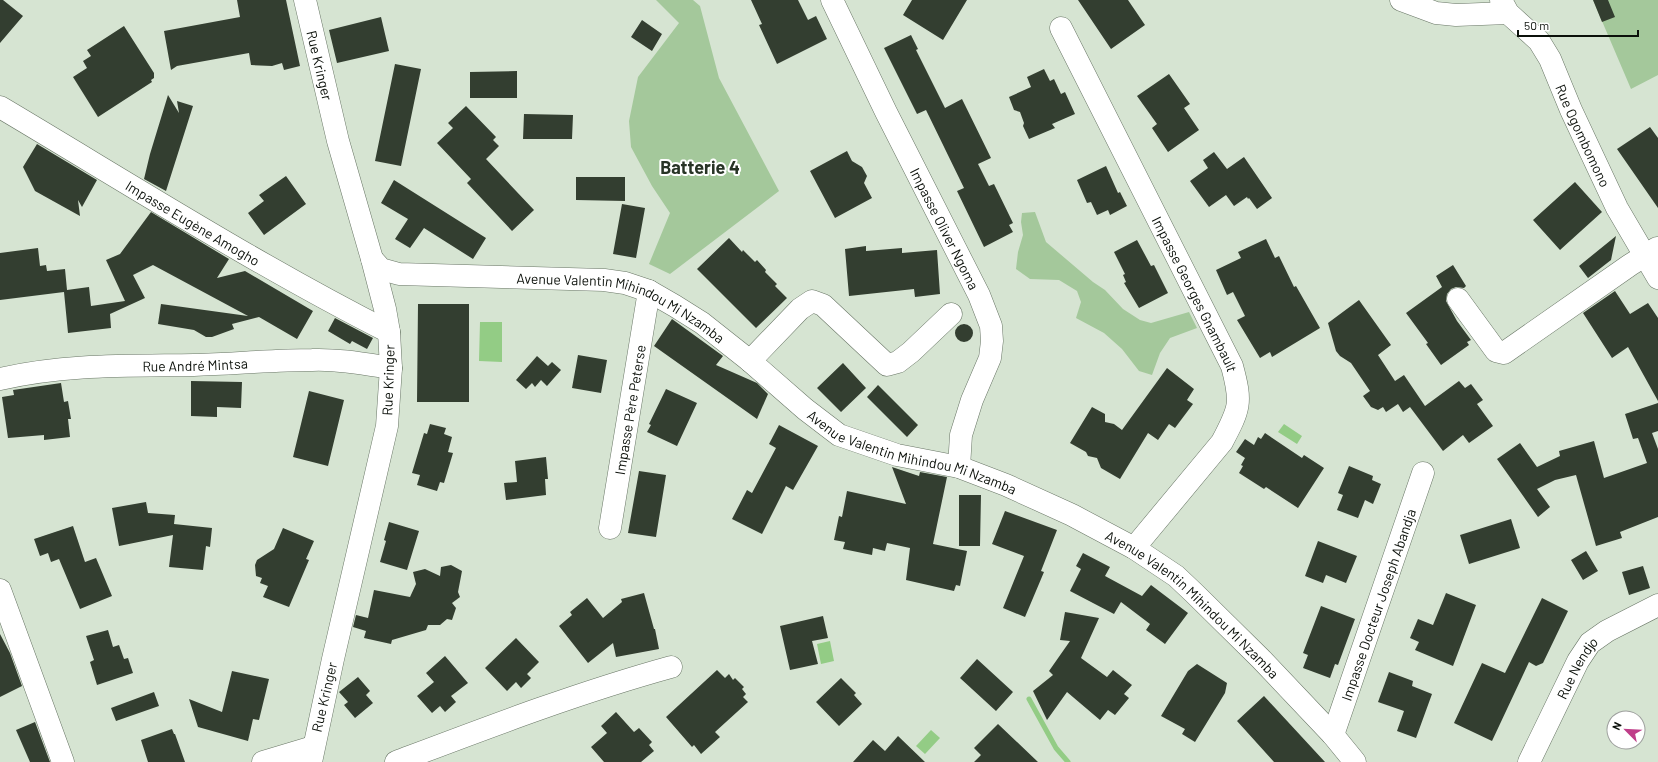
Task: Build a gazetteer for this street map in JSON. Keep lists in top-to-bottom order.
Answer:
{
  "streets": {
    "street": [
      "Rue Kringer",
      "Rue Ogombomono",
      "Impasse Eugène Amogho",
      "Impasse Oliver Ngoma",
      "Impasse Georges Gnambault",
      "Avenue Valentin Mihindou Mi Nzamba",
      "Rue André Mintsa",
      "Impasse Père Peterse",
      "Impasse Docteur Joseph Abandja",
      "Rue Nendjo"
    ]
  },
  "crossings": [
    ["Rue Kringer", "Impasse Eugène Amogho"],
    ["Rue Kringer", "Avenue Valentin Mihindou Mi Nzamba"],
    ["Rue Kringer", "Rue André Mintsa"],
    ["Impasse Oliver Ngoma", "Avenue Valentin Mihindou Mi Nzamba"],
    ["Impasse Georges Gnambault", "Avenue Valentin Mihindou Mi Nzamba"],
    ["Avenue Valentin Mihindou Mi Nzamba", "Impasse Père Peterse"],
    ["Avenue Valentin Mihindou Mi Nzamba", "Impasse Docteur Joseph Abandja"]
  ],
  "districts": ["Batterie 4"],
  "scale_bar": "50 m",
  "north": "top left"
}
